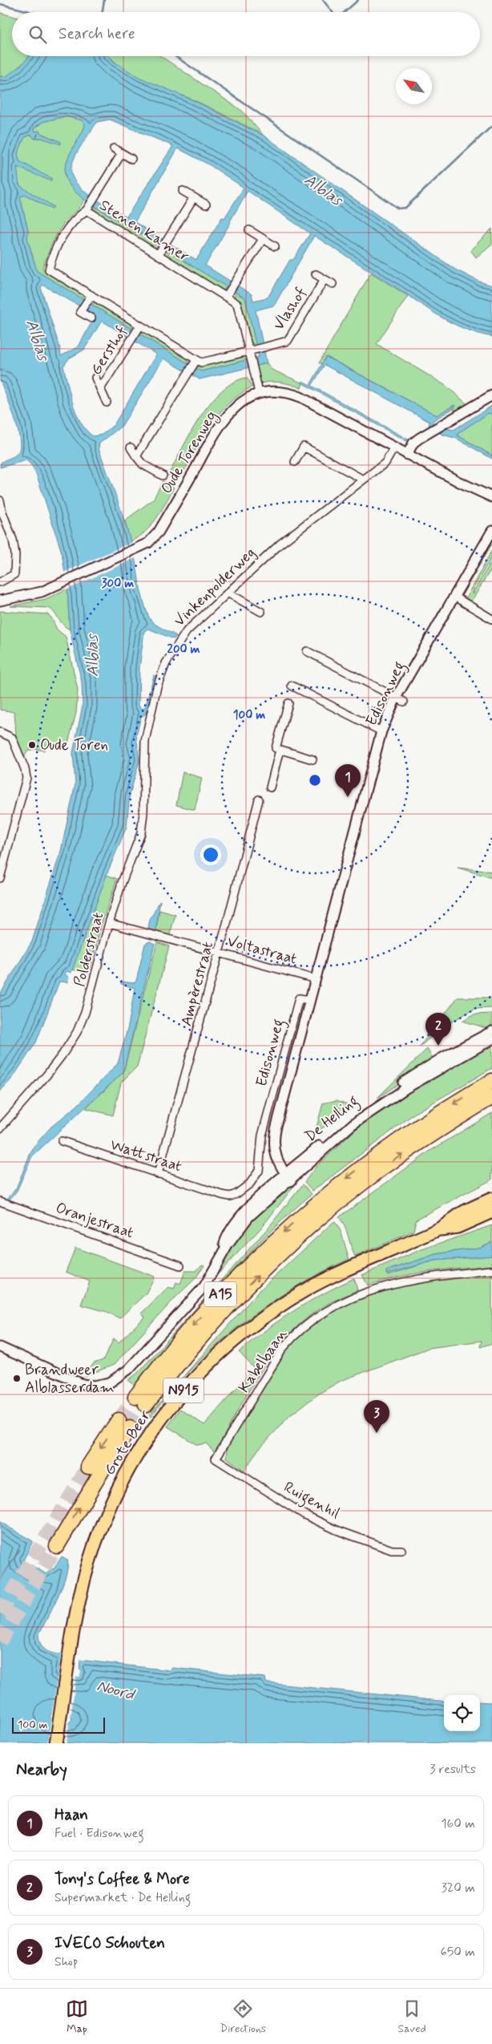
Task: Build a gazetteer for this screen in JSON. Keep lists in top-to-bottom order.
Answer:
{
  "streets": {
    "highway": ["A15"],
    "main road": ["N915", "Grote Beer"],
    "street": [
      "Stenen Kamer",
      "Vlashof",
      "Gersthof",
      "Oude Torenweg",
      "Vinkenpolderweg",
      "Edisonweg",
      "Polderstraat",
      "Voltastraat",
      "Ampèrestraat",
      "De Helling",
      "Wattstraat",
      "Oranjestraat",
      "Kabelbaan",
      "Ruigenhil"
    ]
  },
  "crossings": [
    ["Stenen Kamer", "Vlashof"],
    ["Stenen Kamer", "Gersthof"],
    ["Stenen Kamer", "Oude Torenweg"],
    ["Oude Torenweg", "Vinkenpolderweg"],
    ["Vinkenpolderweg", "Polderstraat"],
    ["Edisonweg", "Voltastraat"],
    ["Edisonweg", "De Helling"],
    ["Edisonweg", "Wattstraat"],
    ["Polderstraat", "Voltastraat"],
    ["Voltastraat", "Ampèrestraat"],
    ["Ampèrestraat", "Wattstraat"],
    ["Kabelbaan", "Ruigenhil"]
  ],
  "water": ["Alblas", "Noord"],
  "places": ["Oude Toren", "Brandweer Alblasserdam"],
  "scale_bar": "100 m",
  "north": "top left",
  "page": {
    "search": "Search here",
    "pins": ["1", "2", "3"],
    "scale": "100 m",
    "heading": ["Nearby", "3 results"],
    "list": [
      {
        "mark": "1",
        "name": "Haan",
        "note": "Fuel · Edisonweg",
        "value": "160 m"
      },
      {
        "mark": "2",
        "name": "Tony's Coffee & More",
        "note": "Supermarket · De Helling",
        "value": "320 m"
      },
      {
        "mark": "3",
        "name": "IVECO Schouten",
        "note": "Shop",
        "value": "650 m"
      }
    ],
    "nav": ["Map", "Directions", "Saved"]
  },
  "rings": ["300 m", "200 m", "100 m"]
}
